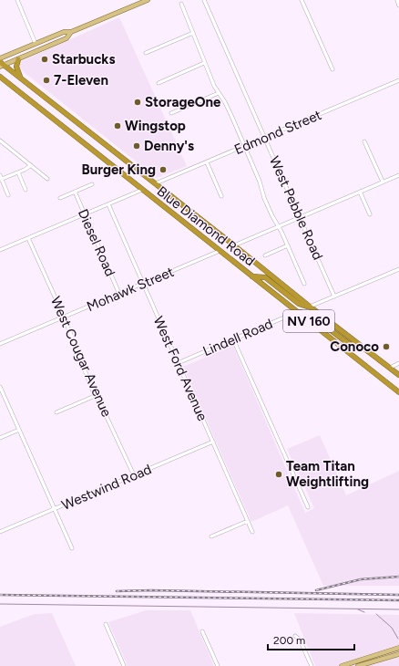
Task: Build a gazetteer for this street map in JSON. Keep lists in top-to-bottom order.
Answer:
{
  "streets": {
    "highway": ["Blue Diamond Road", "NV 160"],
    "street": [
      "Edmond Street",
      "West Pebble Road",
      "Diesel Road",
      "Mohawk Street",
      "Lindell Road",
      "West Cougar Avenue",
      "West Ford Avenue",
      "Westwind Road"
    ]
  },
  "crossings": [
    ["Edmond Street", "West Pebble Road"],
    ["Edmond Street", "Blue Diamond Road"],
    ["Blue Diamond Road", "Mohawk Street"],
    ["Blue Diamond Road", "Lindell Road"],
    ["Diesel Road", "Mohawk Street"],
    ["Mohawk Street", "West Cougar Avenue"],
    ["Mohawk Street", "West Ford Avenue"],
    ["Lindell Road", "West Ford Avenue"],
    ["West Cougar Avenue", "Westwind Road"],
    ["West Ford Avenue", "Westwind Road"]
  ],
  "places": [
    "Starbucks",
    "7-Eleven",
    "StorageOne",
    "Wingstop",
    "Denny's",
    "Burger King",
    "Conoco",
    "Team Titan Weightlifting"
  ],
  "scale_bar": "200 m"
}
